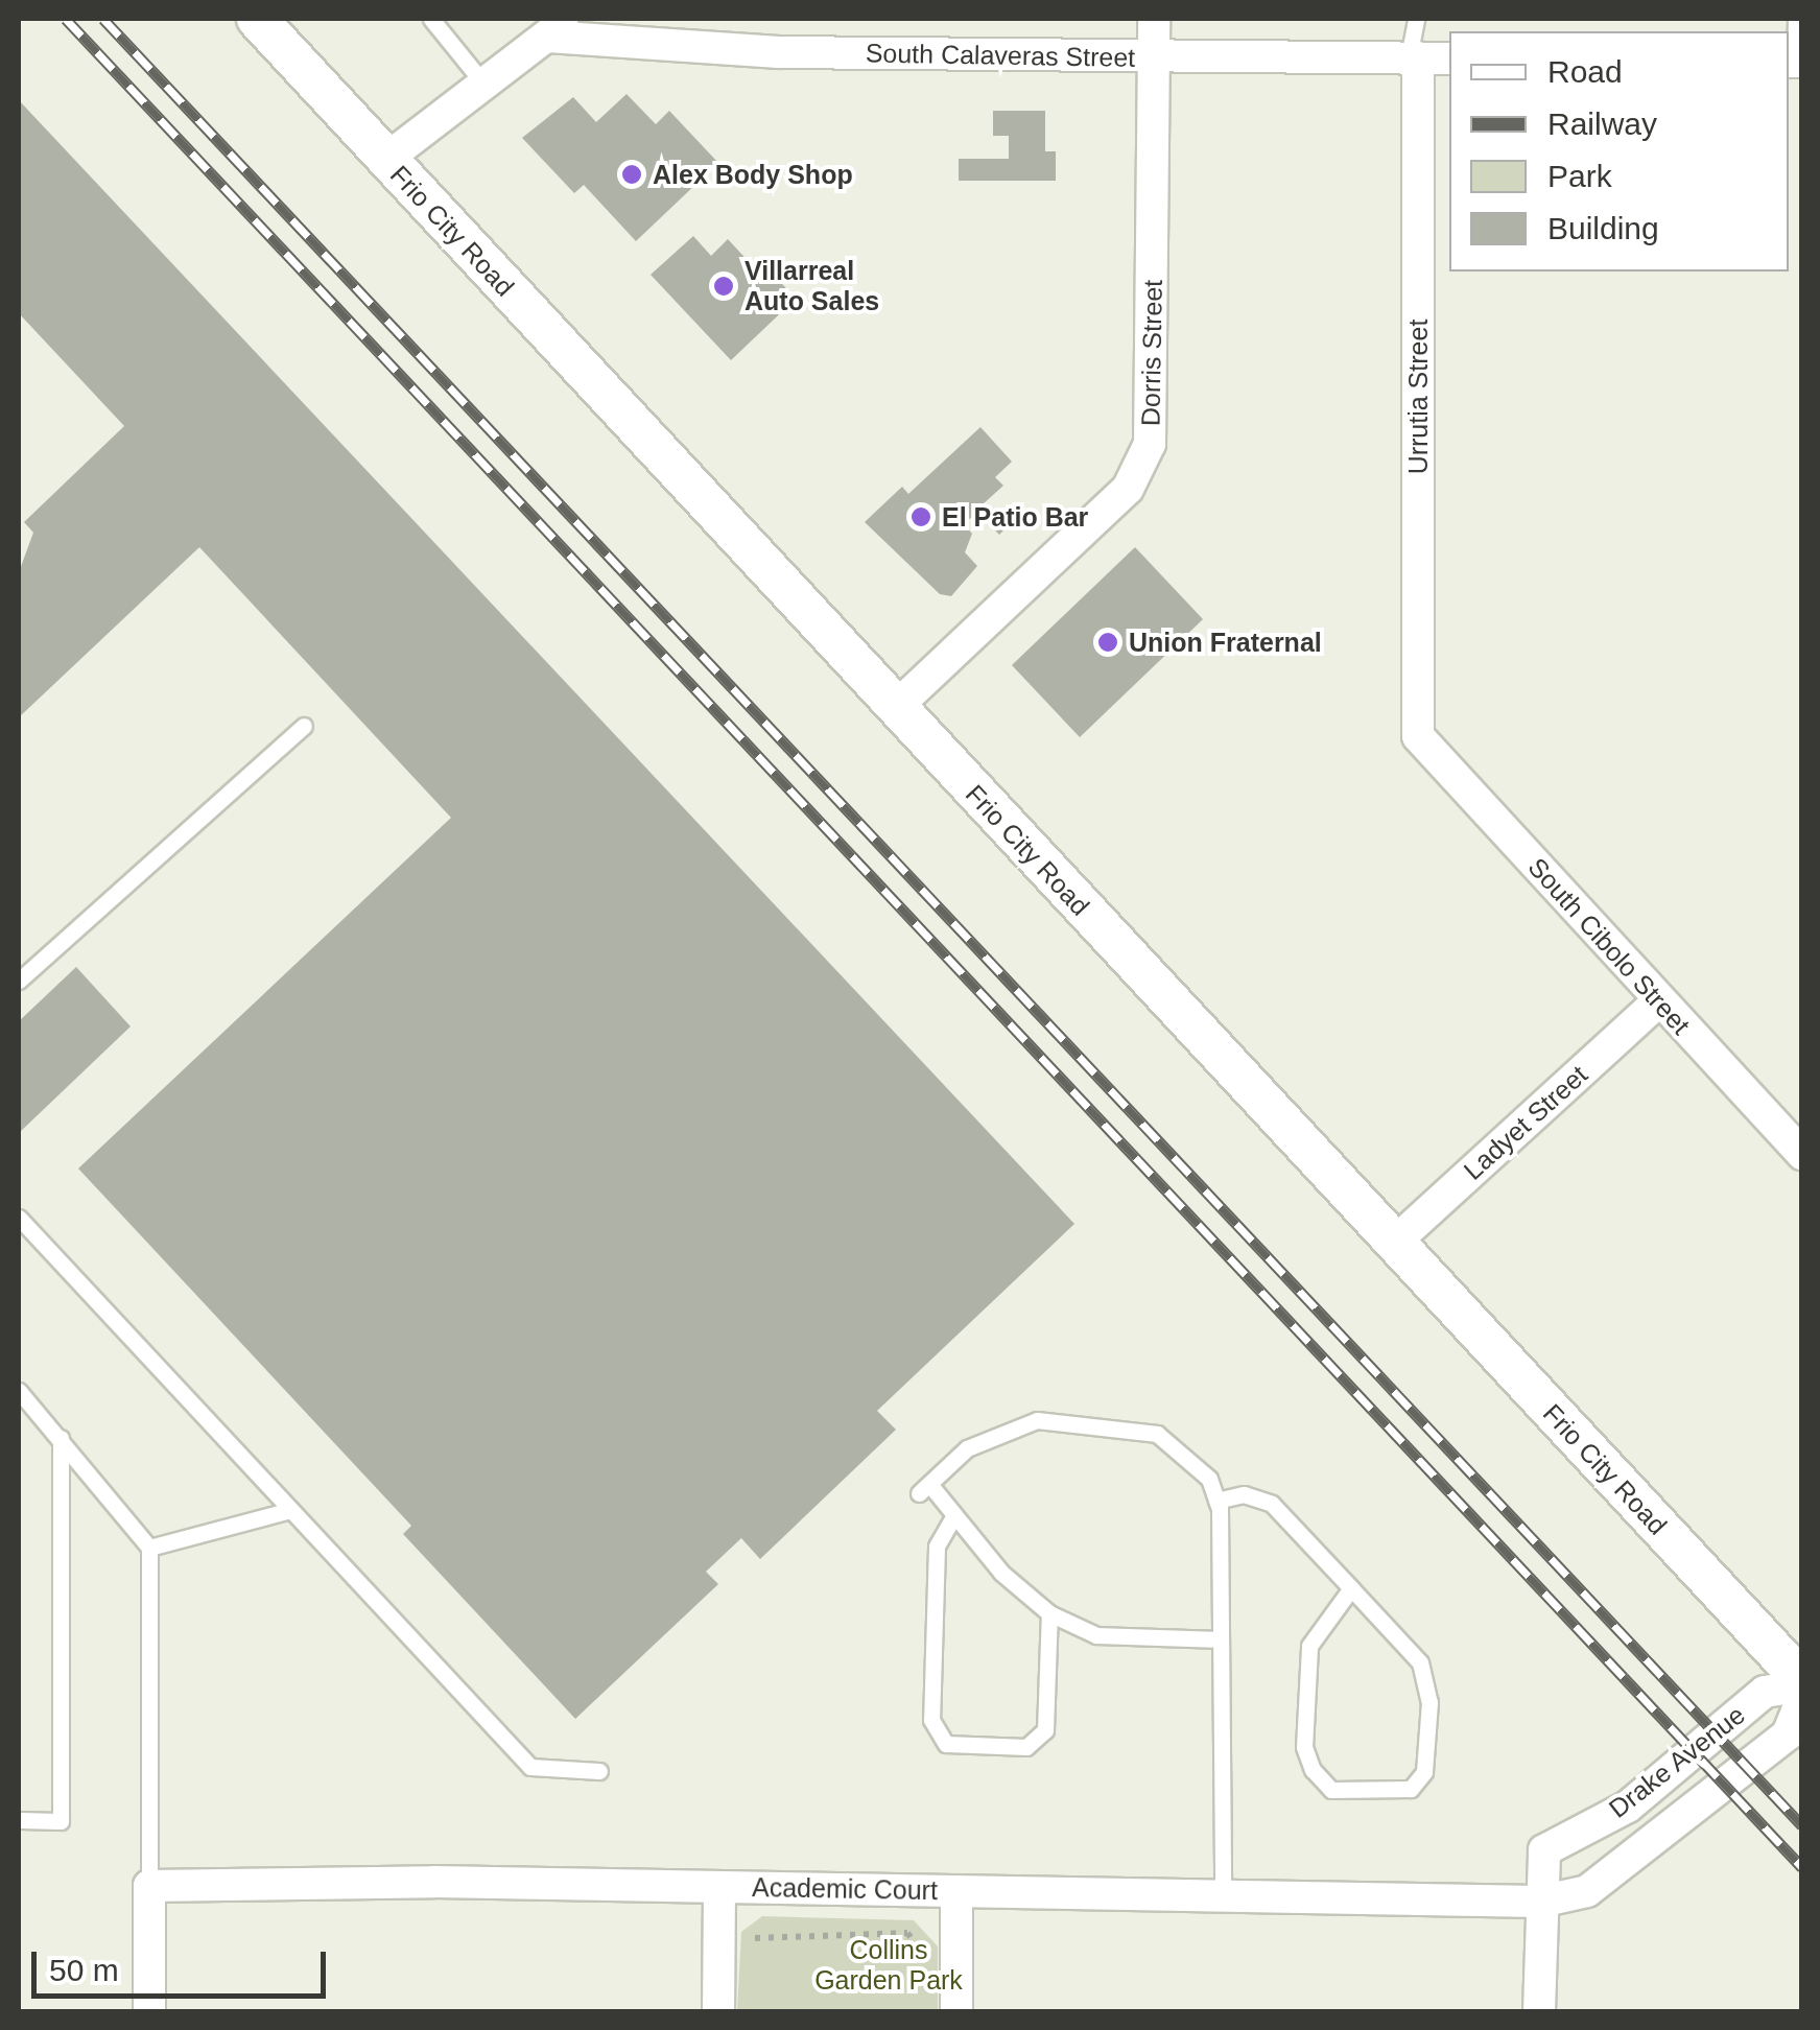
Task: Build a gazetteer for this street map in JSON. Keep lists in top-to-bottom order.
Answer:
{
  "streets": {
    "street": [
      "South Calaveras Street",
      "Frio City Road",
      "Dorris Street",
      "Urrutia Street",
      "South Cibolo Street",
      "Ladyet Street",
      "Drake Avenue",
      "Academic Court"
    ]
  },
  "crossings": [
    ["South Calaveras Street", "Dorris Street"],
    ["South Calaveras Street", "Urrutia Street"],
    ["Frio City Road", "Dorris Street"],
    ["Frio City Road", "Ladyet Street"],
    ["Frio City Road", "Drake Avenue"],
    ["Urrutia Street", "South Cibolo Street"],
    ["South Cibolo Street", "Ladyet Street"],
    ["Drake Avenue", "Academic Court"]
  ],
  "parks": ["Collins Garden Park"],
  "places": [
    "Alex Body Shop",
    "Villarreal Auto Sales",
    "El Patio Bar",
    "Union Fraternal"
  ],
  "legend": [
    "Road",
    "Railway",
    "Park",
    "Building"
  ],
  "scale_bar": "50 m"
}
